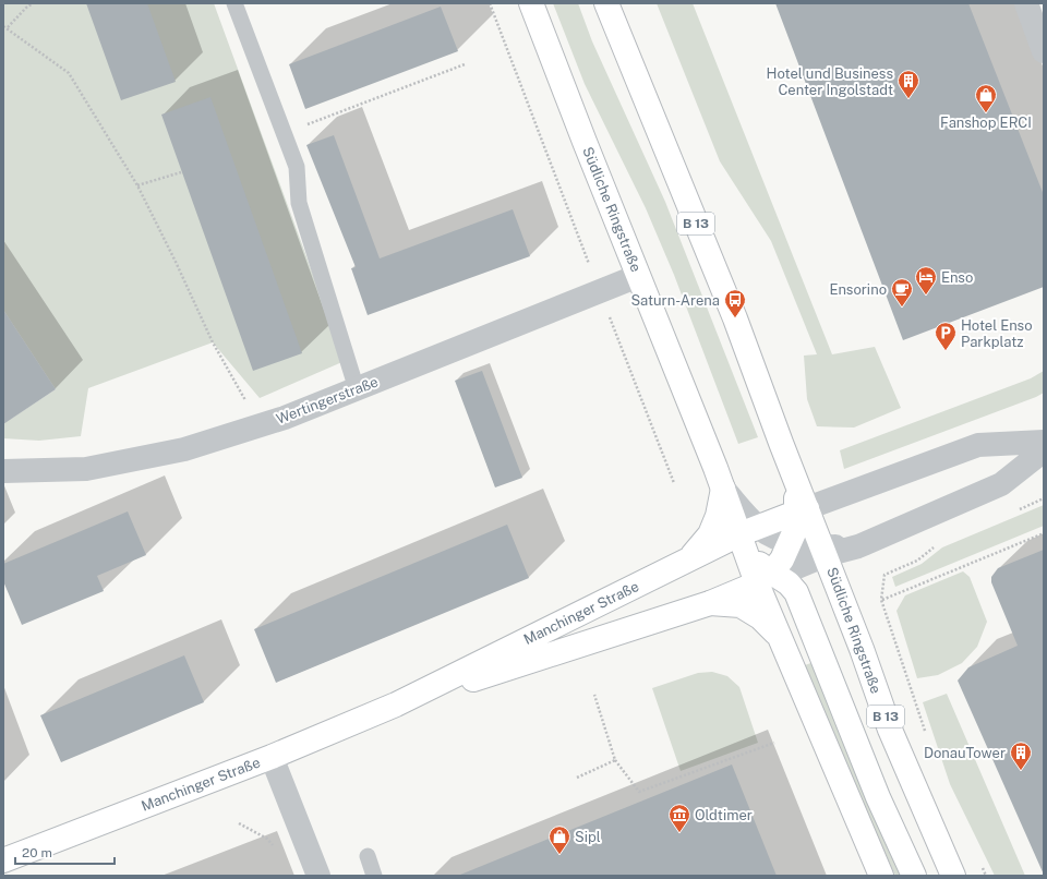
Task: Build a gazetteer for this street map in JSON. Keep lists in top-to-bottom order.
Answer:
{
  "streets": {
    "main road": ["Südliche Ringstraße", "B 13", "Manchinger Straße"],
    "street": ["Wertingerstraße"]
  },
  "crossings": [
    ["Südliche Ringstraße", "Wertingerstraße"],
    ["Südliche Ringstraße", "Manchinger Straße"]
  ],
  "places": {
    "building": ["Hotel und Business Center Ingolstadt", "DonauTower"],
    "shop": ["Fanshop ERCI", "Sipl"],
    "hotel": ["Enso"],
    "cafe": ["Ensorino"],
    "bus stop": ["Saturn-Arena"],
    "parking": ["Hotel Enso Parkplatz"],
    "museum": ["Oldtimer"]
  },
  "scale_bar": "20 m"
}
